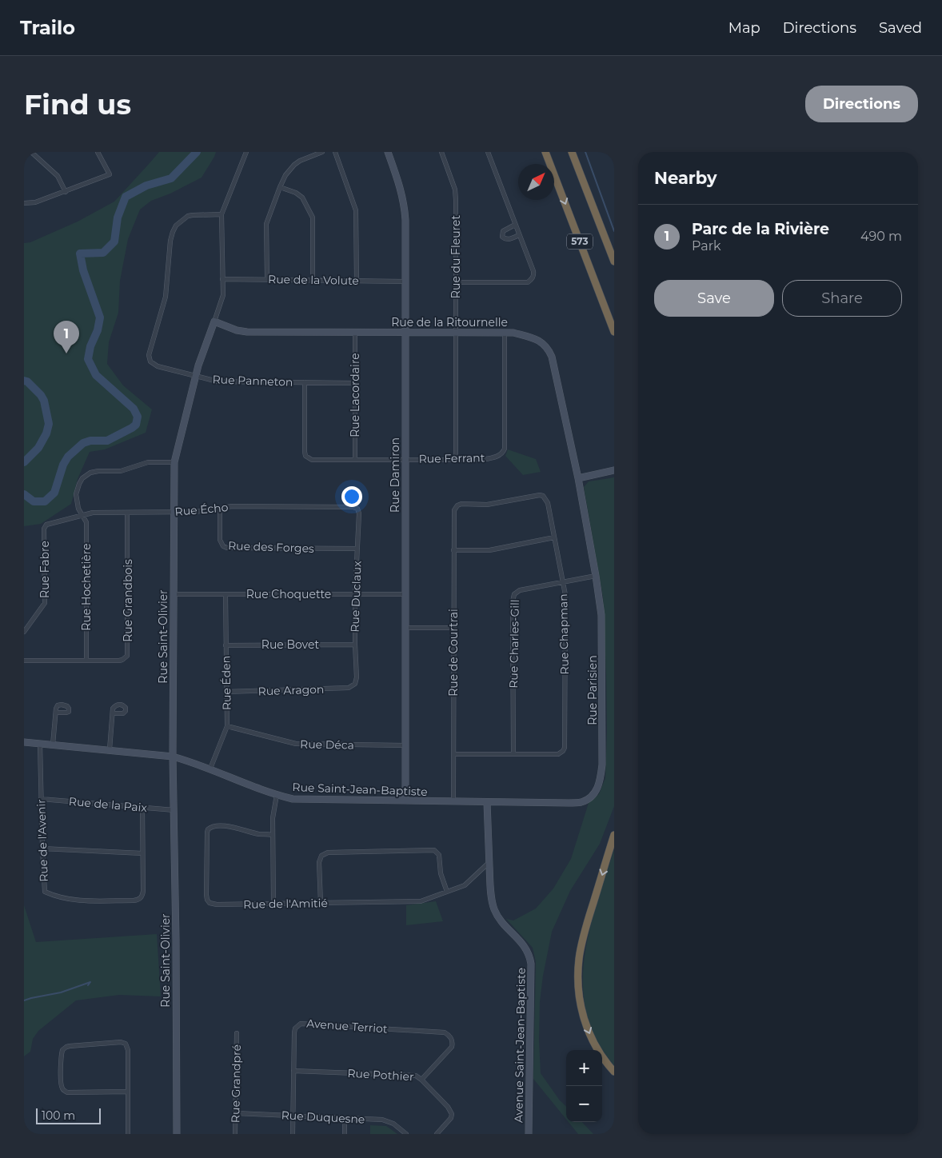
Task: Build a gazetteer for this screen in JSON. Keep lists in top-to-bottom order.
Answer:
{
  "streets": {
    "highway": ["573"],
    "street": [
      "Rue du Fleuret",
      "Rue de la Volute",
      "Rue de la Ritournelle",
      "Rue Panneton",
      "Rue Lacordaire",
      "Rue Ferrant",
      "Rue Damiron",
      "Rue Écho",
      "Rue des Forges",
      "Rue Fabre",
      "Rue Hochetière",
      "Rue Choquette",
      "Rue Duclaux",
      "Rue Grandbois",
      "Rue Chapman",
      "Rue Saint-Olivier",
      "Rue Charles-Gill",
      "Rue Bovet",
      "Rue de Courtrai",
      "Rue Éden",
      "Rue Aragon",
      "Rue Parisien",
      "Rue Déca",
      "Rue Saint-Jean-Baptiste",
      "Rue de la Paix",
      "Rue de l'Avenir",
      "Rue de l'Amitié",
      "Avenue Terriot",
      "Avenue Saint-Jean-Baptiste",
      "Rue Pothier",
      "Rue Grandpré",
      "Rue Duquesne"
    ]
  },
  "crossings": [
    ["Rue du Fleuret", "Rue de la Ritournelle"],
    ["Rue du Fleuret", "Rue Ferrant"],
    ["Rue de la Volute", "Rue Damiron"],
    ["Rue de la Volute", "Rue Saint-Olivier"],
    ["Rue de la Ritournelle", "Rue Lacordaire"],
    ["Rue de la Ritournelle", "Rue Ferrant"],
    ["Rue de la Ritournelle", "Rue Damiron"],
    ["Rue de la Ritournelle", "Rue Saint-Olivier"],
    ["Rue de la Ritournelle", "Rue Parisien"],
    ["Rue Panneton", "Rue Lacordaire"],
    ["Rue Panneton", "Rue Ferrant"],
    ["Rue Panneton", "Rue Saint-Olivier"],
    ["Rue Lacordaire", "Rue Ferrant"],
    ["Rue Ferrant", "Rue Damiron"],
    ["Rue Damiron", "Rue Choquette"],
    ["Rue Damiron", "Rue Déca"],
    ["Rue Damiron", "Rue Saint-Jean-Baptiste"],
    ["Rue Écho", "Rue des Forges"],
    ["Rue Écho", "Rue Fabre"],
    ["Rue Écho", "Rue Hochetière"],
    ["Rue Écho", "Rue Duclaux"],
    ["Rue Écho", "Rue Grandbois"],
    ["Rue Écho", "Rue Saint-Olivier"],
    ["Rue des Forges", "Rue Duclaux"],
    ["Rue Hochetière", "Rue Grandbois"],
    ["Rue Hochetière", "Rue Saint-Olivier"],
    ["Rue Choquette", "Rue Duclaux"],
    ["Rue Choquette", "Rue Saint-Olivier"],
    ["Rue Choquette", "Rue Éden"],
    ["Rue Duclaux", "Rue Bovet"],
    ["Rue Duclaux", "Rue Aragon"],
    ["Rue Chapman", "Rue Charles-Gill"],
    ["Rue Chapman", "Rue de Courtrai"],
    ["Rue Saint-Olivier", "Rue Saint-Jean-Baptiste"],
    ["Rue Saint-Olivier", "Rue de la Paix"],
    ["Rue Charles-Gill", "Rue Parisien"],
    ["Rue Bovet", "Rue Éden"],
    ["Rue de Courtrai", "Rue Saint-Jean-Baptiste"],
    ["Rue Éden", "Rue Aragon"],
    ["Rue Éden", "Rue Déca"],
    ["Rue Éden", "Rue Saint-Jean-Baptiste"],
    ["Rue Parisien", "Rue Saint-Jean-Baptiste"],
    ["Rue Parisien", "Avenue Saint-Jean-Baptiste"],
    ["Rue Saint-Jean-Baptiste", "Rue de l'Avenir"],
    ["Rue Saint-Jean-Baptiste", "Avenue Saint-Jean-Baptiste"],
    ["Rue de la Paix", "Rue de l'Avenir"],
    ["Rue de l'Amitié", "Avenue Saint-Jean-Baptiste"],
    ["Avenue Terriot", "Rue Pothier"],
    ["Avenue Terriot", "Rue Duquesne"],
    ["Rue Grandpré", "Rue Duquesne"]
  ],
  "scale_bar": "100 m",
  "north": "top right",
  "page": {
    "header": "Trailo",
    "nav": ["Map", "Directions", "Saved"],
    "buttons": [
      "Directions",
      ["Save", "Share"]
    ],
    "title": "Find us",
    "heading": "Nearby",
    "list": [
      {
        "mark": "1",
        "name": "Parc de la Rivière",
        "note": "Park",
        "value": "490 m"
      }
    ],
    "pins": "1",
    "map_buttons": ["+", "−"],
    "scale": "100 m"
  }
}
